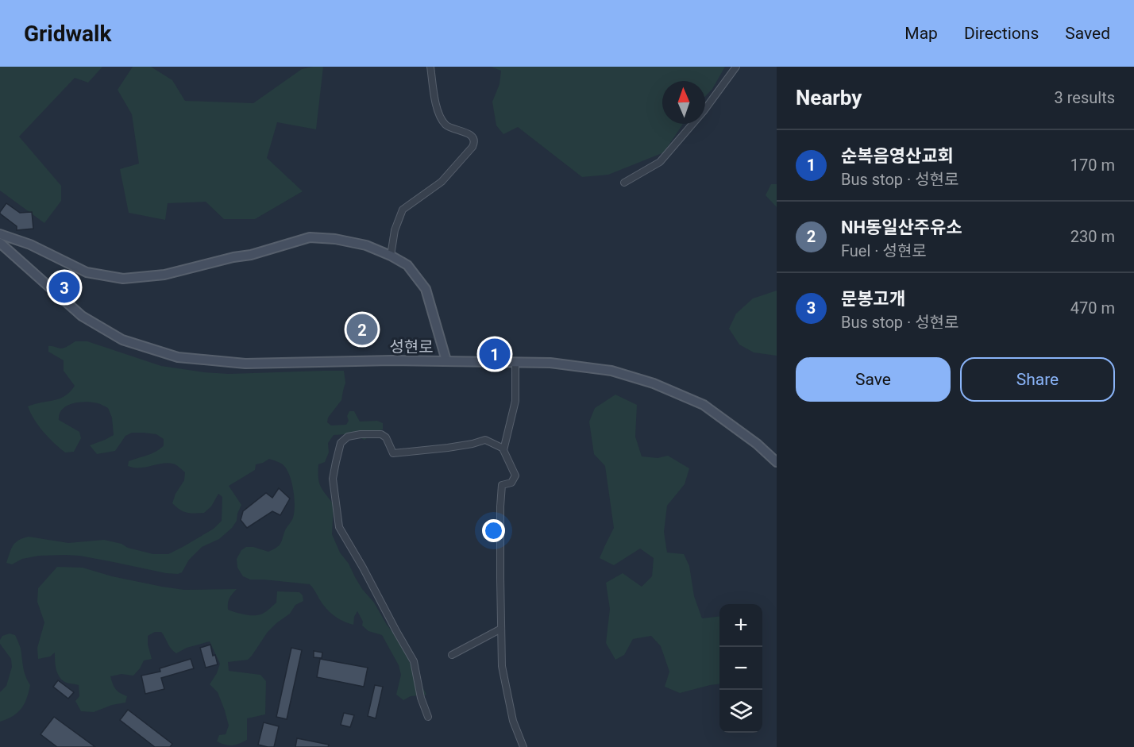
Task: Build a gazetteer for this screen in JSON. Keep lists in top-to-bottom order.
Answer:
{
  "streets": {
    "main road": ["성현로"]
  },
  "north": "top",
  "page": {
    "header": "Gridwalk",
    "nav": ["Map", "Directions", "Saved"],
    "heading": ["Nearby", "3 results"],
    "list": [
      {
        "mark": "1",
        "name": "순복음영산교회",
        "note": "Bus stop · 성현로",
        "value": "170 m"
      },
      {
        "mark": "2",
        "name": "NH동일산주유소",
        "note": "Fuel · 성현로",
        "value": "230 m"
      },
      {
        "mark": "3",
        "name": "문봉고개",
        "note": "Bus stop · 성현로",
        "value": "470 m"
      }
    ],
    "pins": ["3", "2", "1"],
    "buttons": ["Save", "Share"],
    "map_buttons": ["+", "−"]
  }
}
